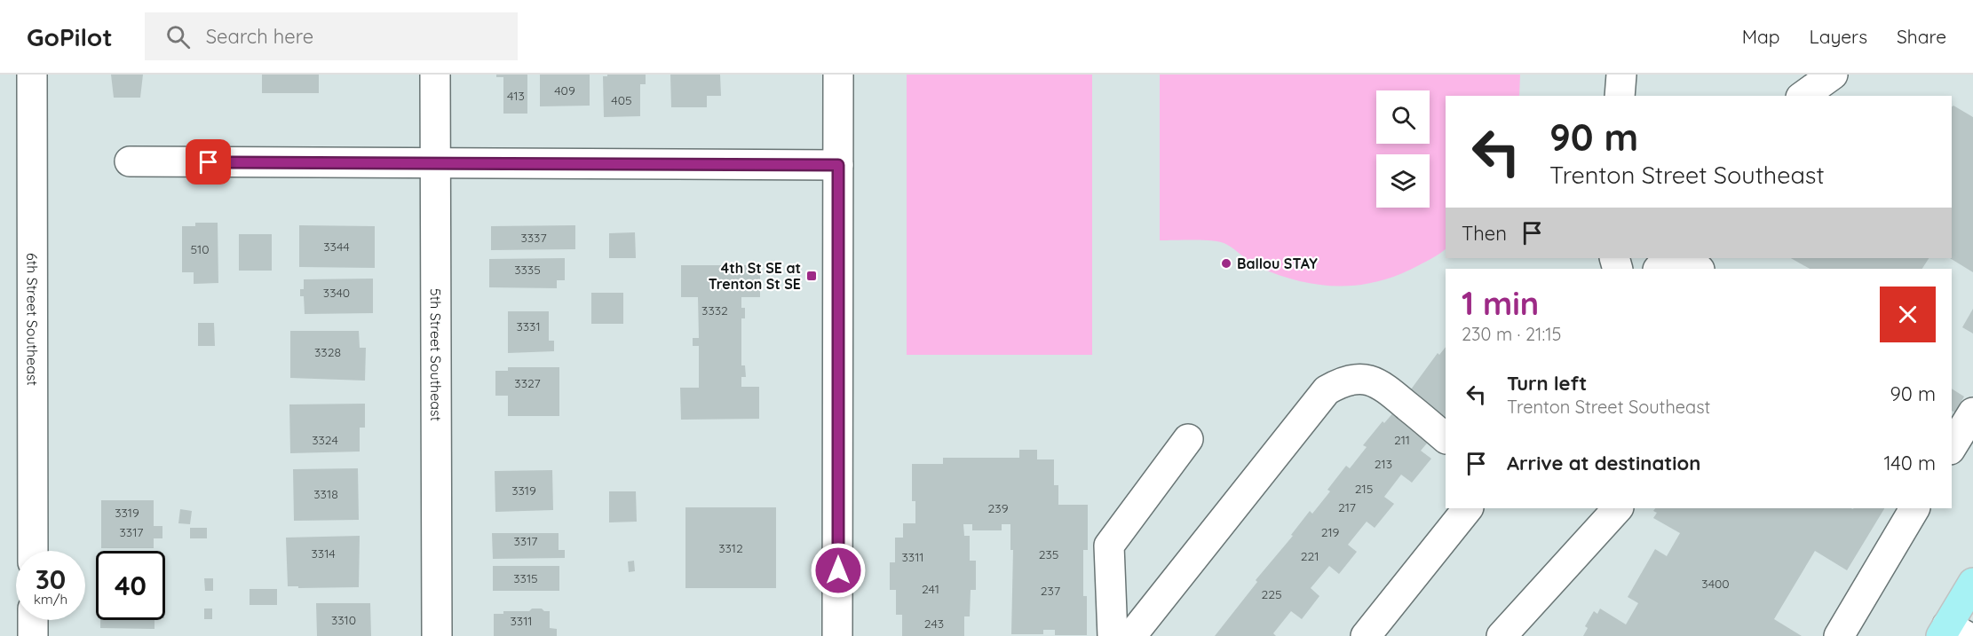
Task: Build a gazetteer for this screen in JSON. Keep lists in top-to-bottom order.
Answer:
{
  "streets": {
    "street": ["6th Street Southeast", "5th Street Southeast"]
  },
  "places": {
    "other": ["Ballou STAY"],
    "transit": ["4th St SE at Trenton St SE"]
  },
  "house_numbers": [
    "409",
    "413",
    "405",
    "3337",
    "3344",
    "510",
    "3335",
    "3340",
    "3332",
    "3331",
    "3328",
    "3327",
    "3324",
    "211",
    "213",
    "215",
    "3319",
    "3318",
    "217",
    "239",
    "3319",
    "3317",
    "219",
    "3317",
    "3312",
    "3314",
    "235",
    "221",
    "3311",
    "3315",
    "3400",
    "241",
    "237",
    "225",
    "3310",
    "3311",
    "243"
  ],
  "page": {
    "header": "GoPilot",
    "search": "Search here",
    "nav": ["Map", "Layers", "Share"],
    "turn": ["90 m", "Trenton Street Southeast"],
    "then": "Then",
    "heading": ["1 min", "230 m · 21:15"],
    "list": [
      {
        "name": "Turn left",
        "note": "Trenton Street Southeast",
        "value": "90 m"
      },
      {
        "name": "Arrive at destination",
        "value": "140 m"
      }
    ],
    "speed": "30 km/h",
    "limit": "40"
  }
}
